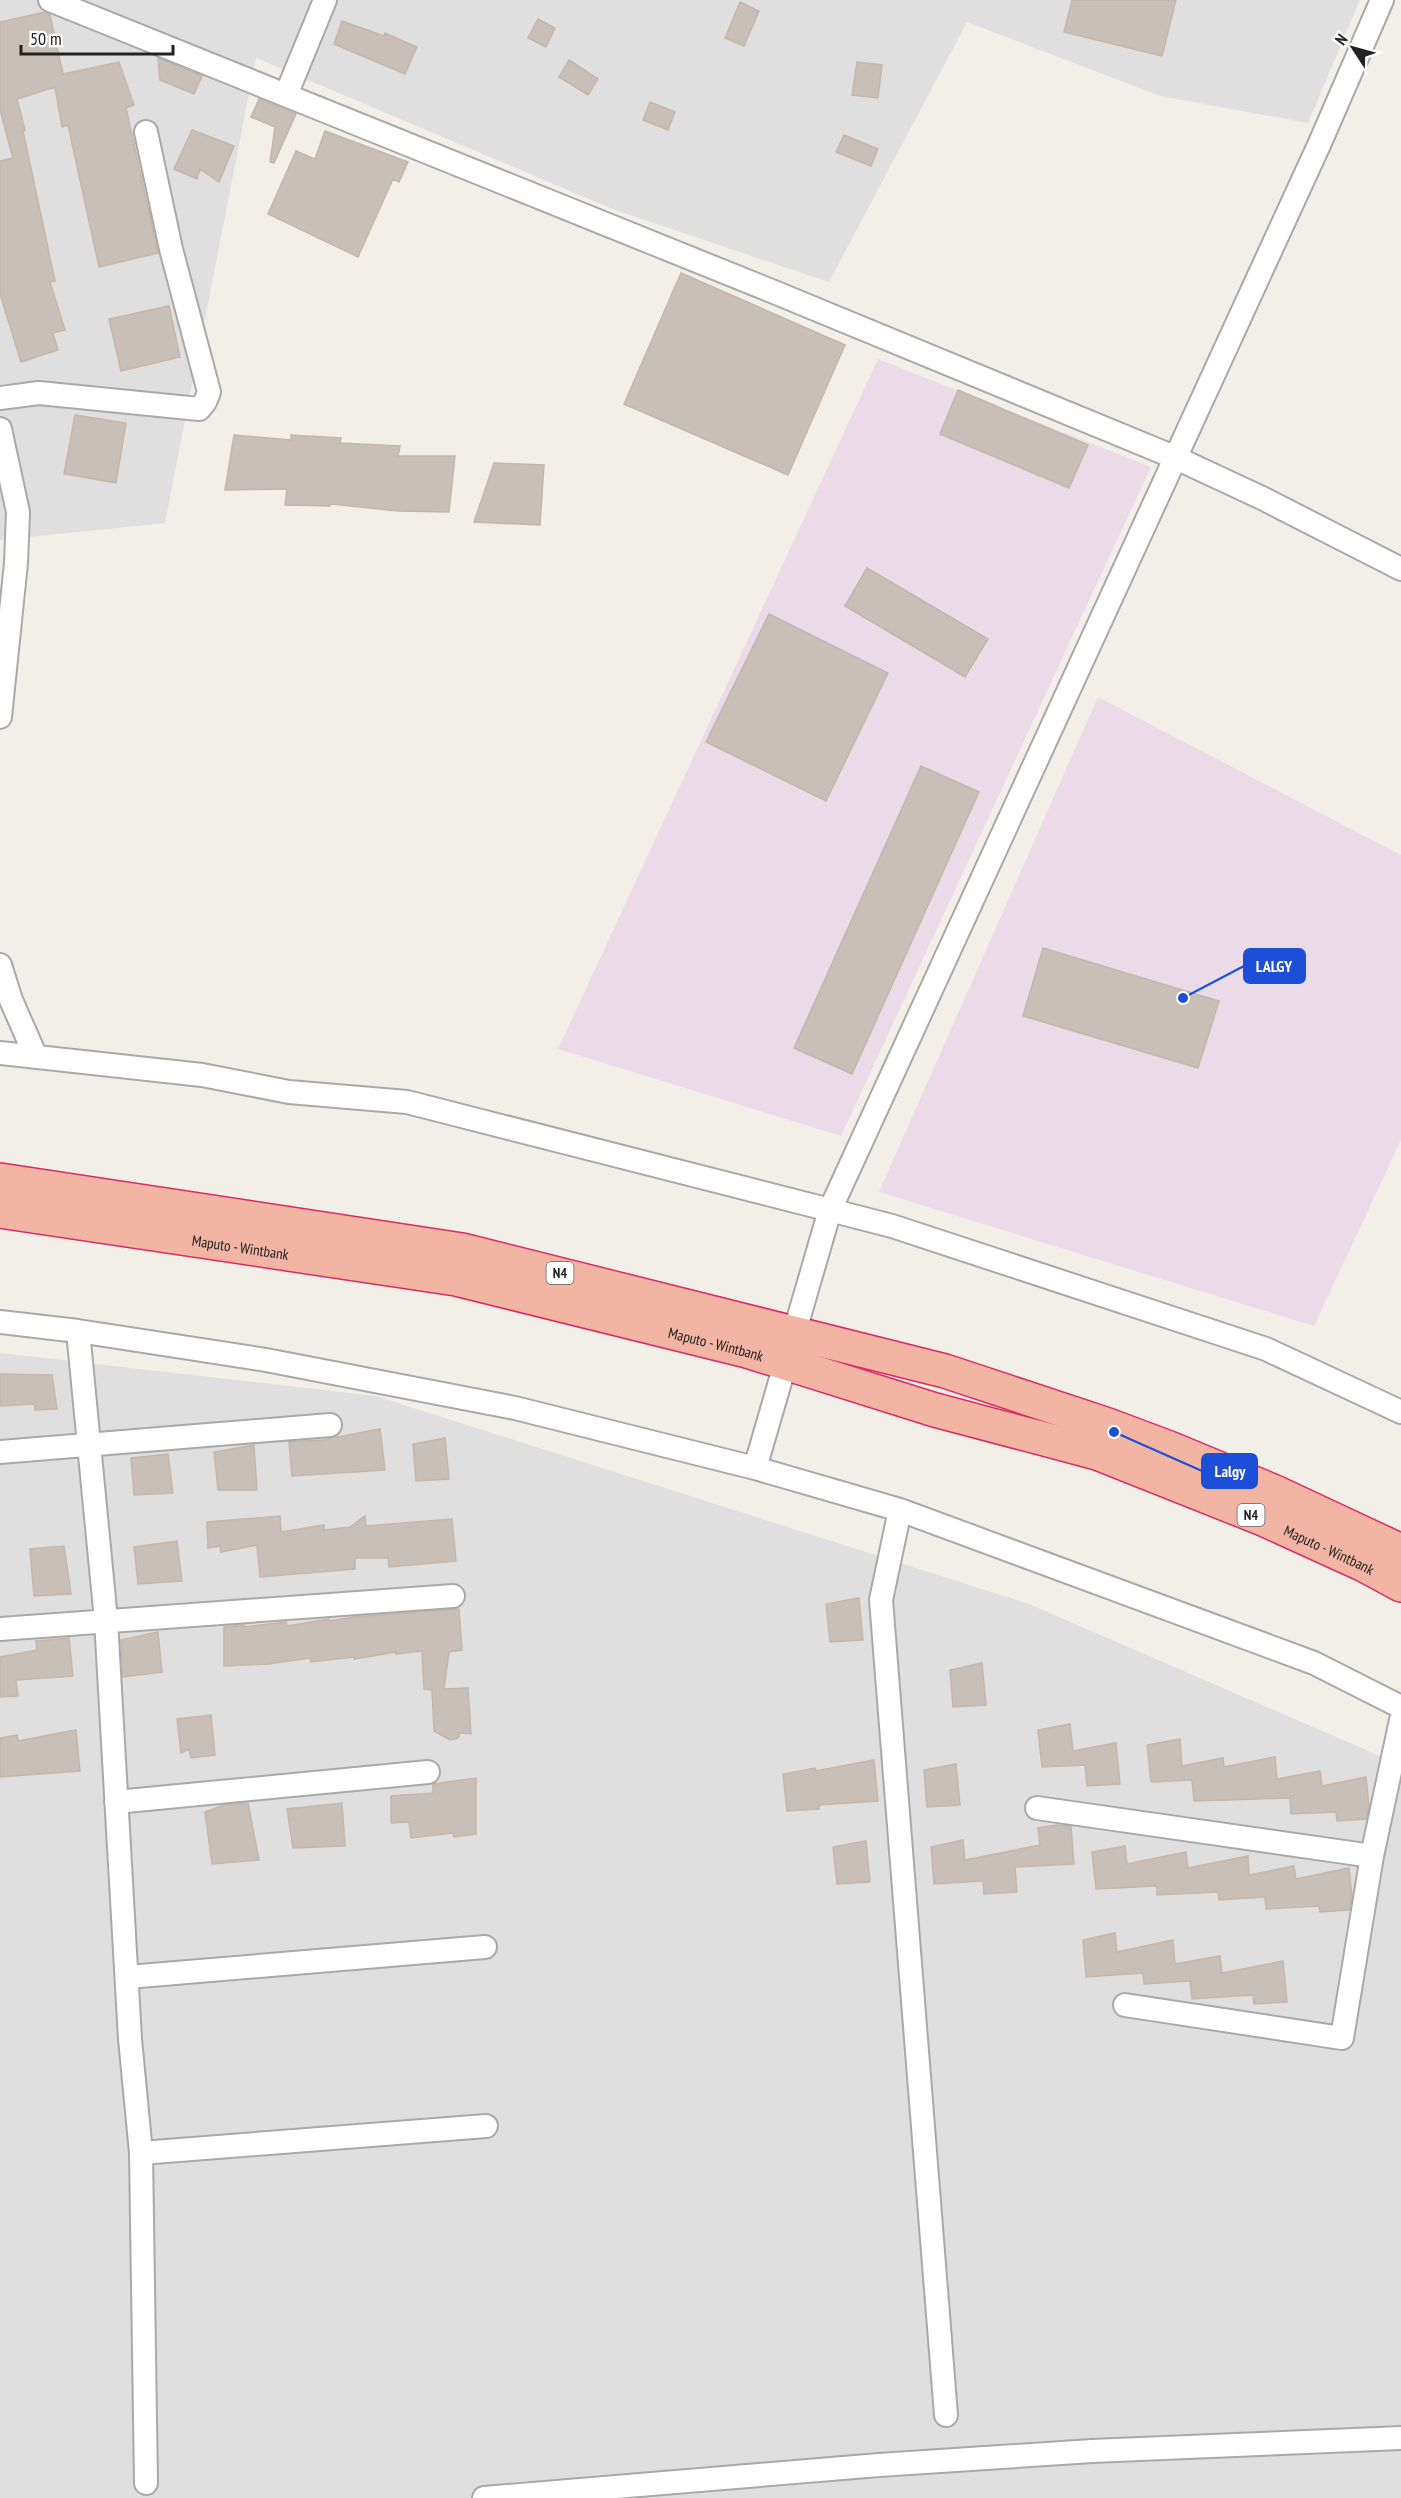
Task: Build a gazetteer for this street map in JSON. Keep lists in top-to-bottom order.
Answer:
{
  "streets": {
    "highway": ["Maputo - Wintbank", "N4"]
  },
  "places": ["LALGY", "Lalgy"],
  "scale_bar": "50 m",
  "north": "top left"
}
